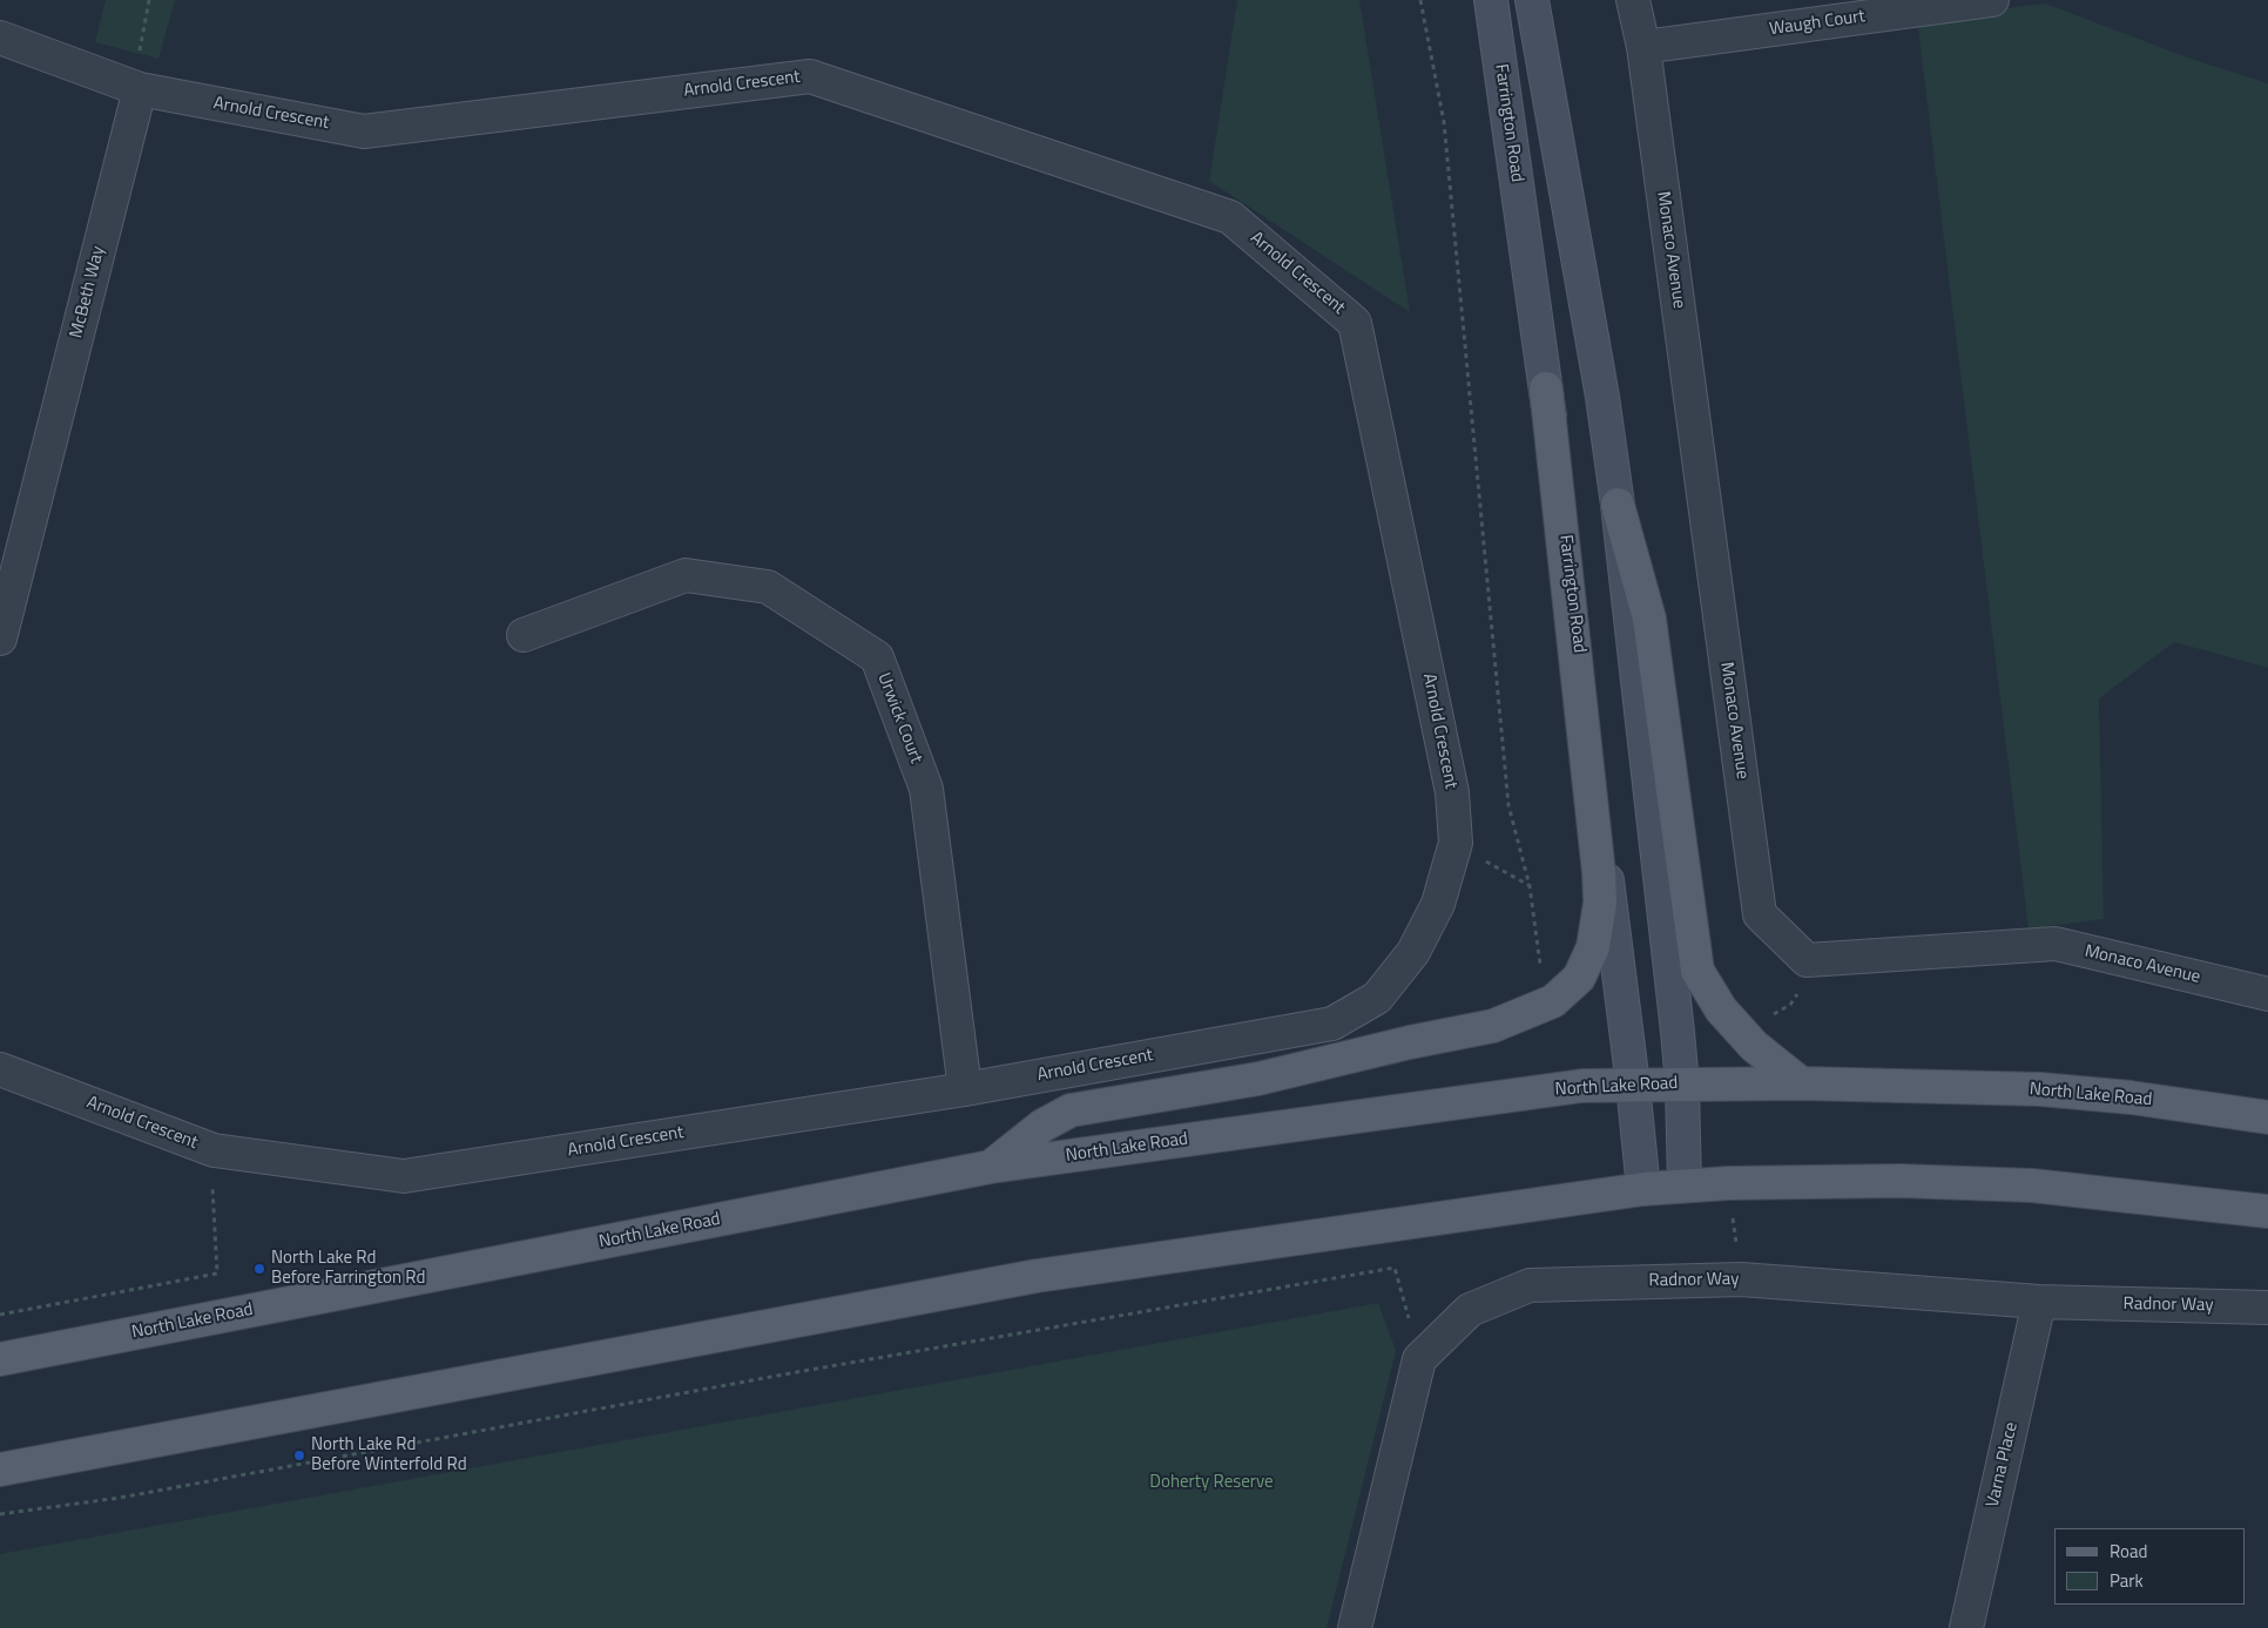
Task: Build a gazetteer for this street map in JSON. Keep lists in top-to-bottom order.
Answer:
{
  "streets": {
    "main road": ["Farrington Road", "North Lake Road"],
    "street": [
      "Waugh Court",
      "Arnold Crescent",
      "Monaco Avenue",
      "McBeth Way",
      "Urwick Court",
      "Radnor Way",
      "Varna Place"
    ]
  },
  "crossings": [
    ["Waugh Court", "Monaco Avenue"],
    ["Arnold Crescent", "McBeth Way"],
    ["Arnold Crescent", "Urwick Court"],
    ["Farrington Road", "North Lake Road"],
    ["Radnor Way", "Varna Place"]
  ],
  "parks": ["Doherty Reserve"],
  "places": ["North Lake Rd Before Farrington Rd", "North Lake Rd Before Winterfold Rd"],
  "legend": ["Road", "Park"]
}
